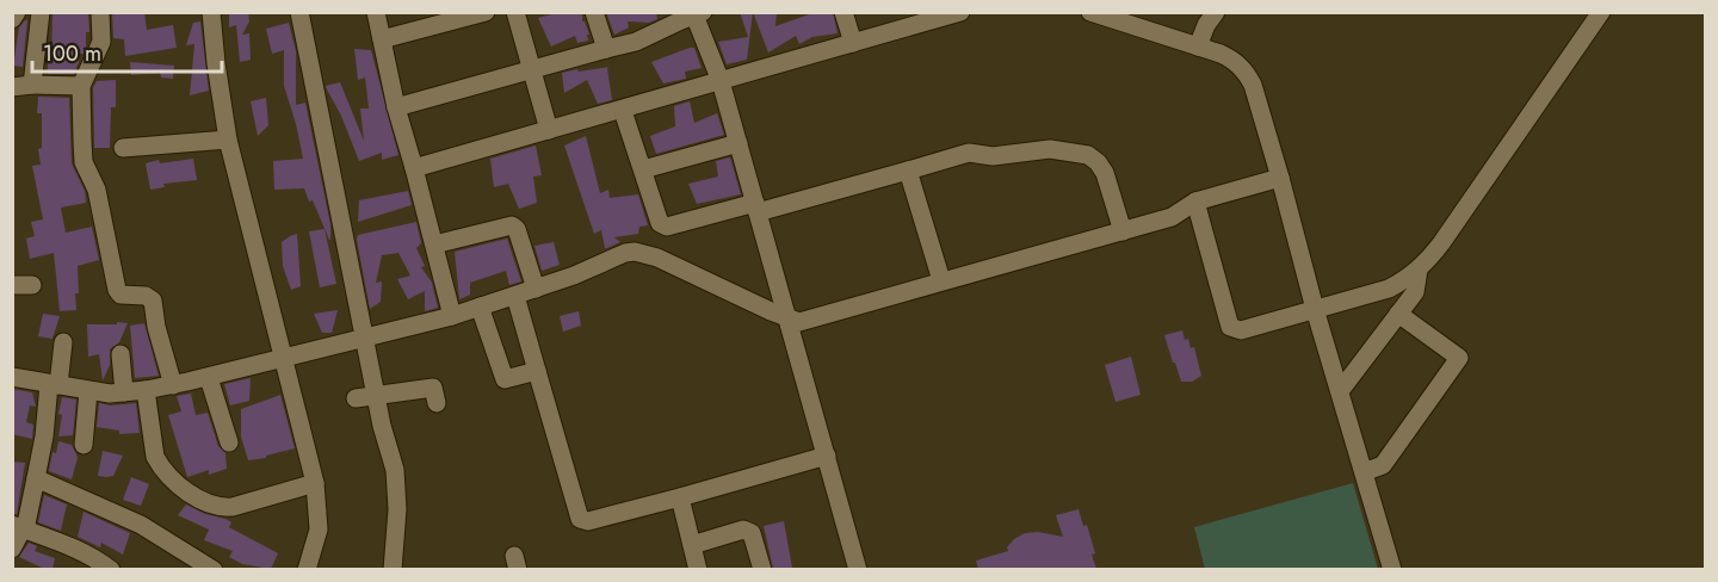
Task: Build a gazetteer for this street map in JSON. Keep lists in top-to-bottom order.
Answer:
{
  "scale_bar": "100 m"
}
